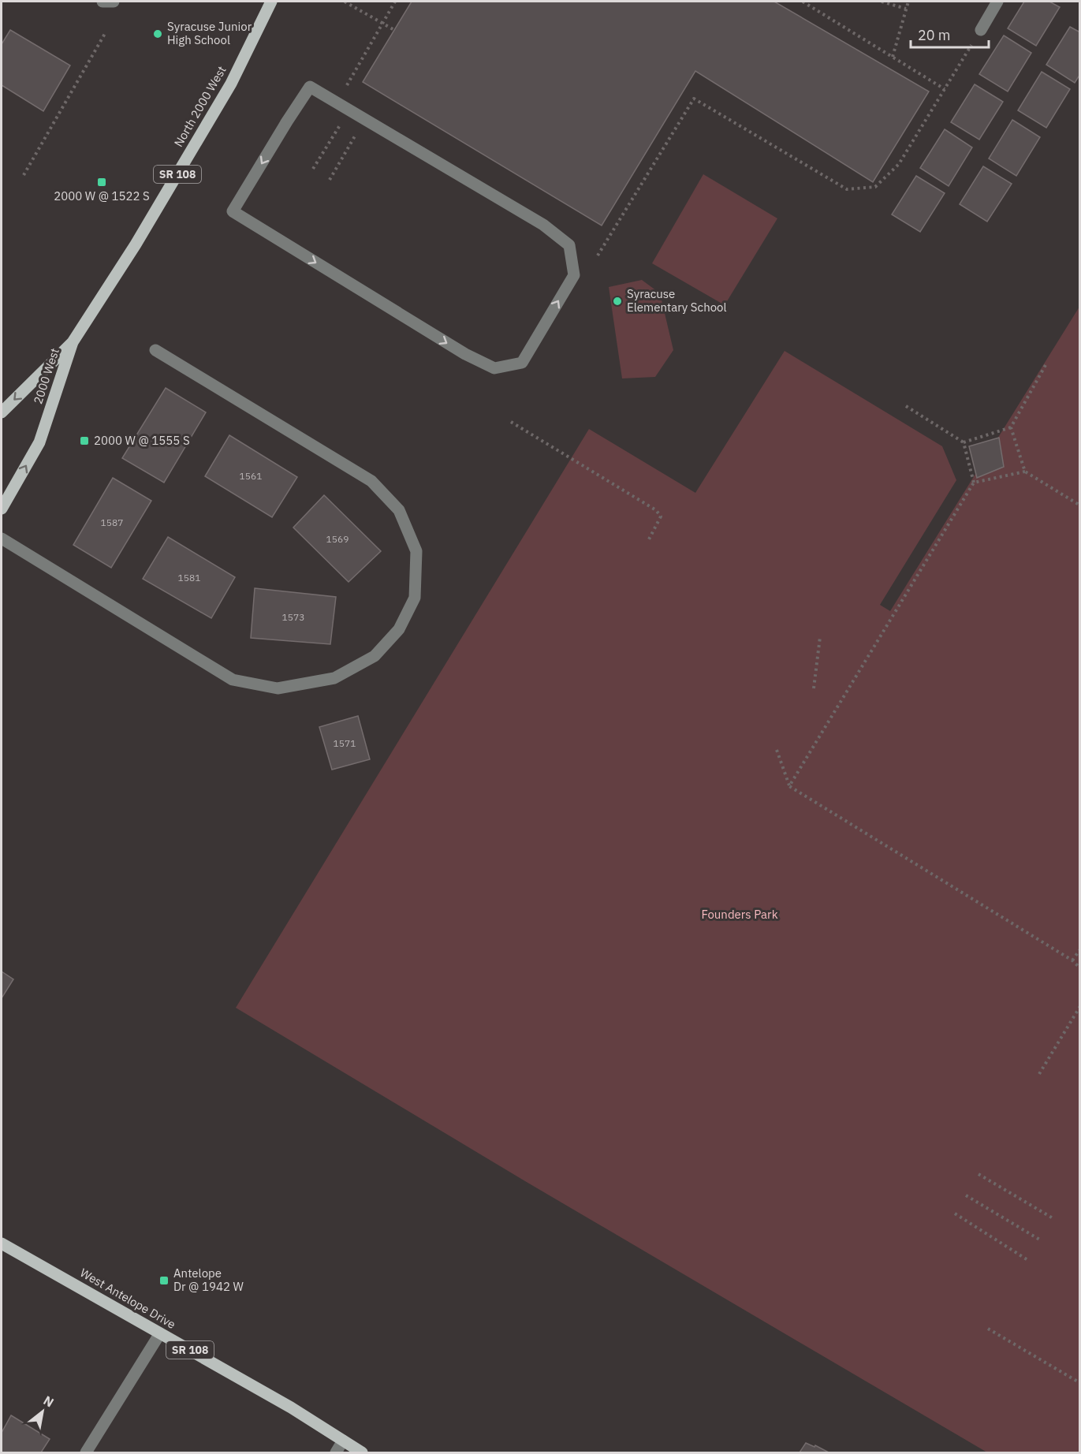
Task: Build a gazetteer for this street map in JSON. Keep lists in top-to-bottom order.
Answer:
{
  "streets": {
    "main road": [
      "North 2000 West",
      "SR 108",
      "2000 West",
      "West Antelope Drive"
    ]
  },
  "crossings": [
    ["North 2000 West", "2000 West"]
  ],
  "parks": ["Founders Park"],
  "places": {
    "other": ["Syracuse Junior High School", "Syracuse Elementary School"],
    "transit": ["2000 W @ 1522 S", "2000 W @ 1555 S", "Antelope Dr @ 1942 W"]
  },
  "house_numbers": [
    "1561",
    "1587",
    "1569",
    "1581",
    "1573",
    "1571"
  ],
  "scale_bar": "20 m",
  "north": "top right"
}
